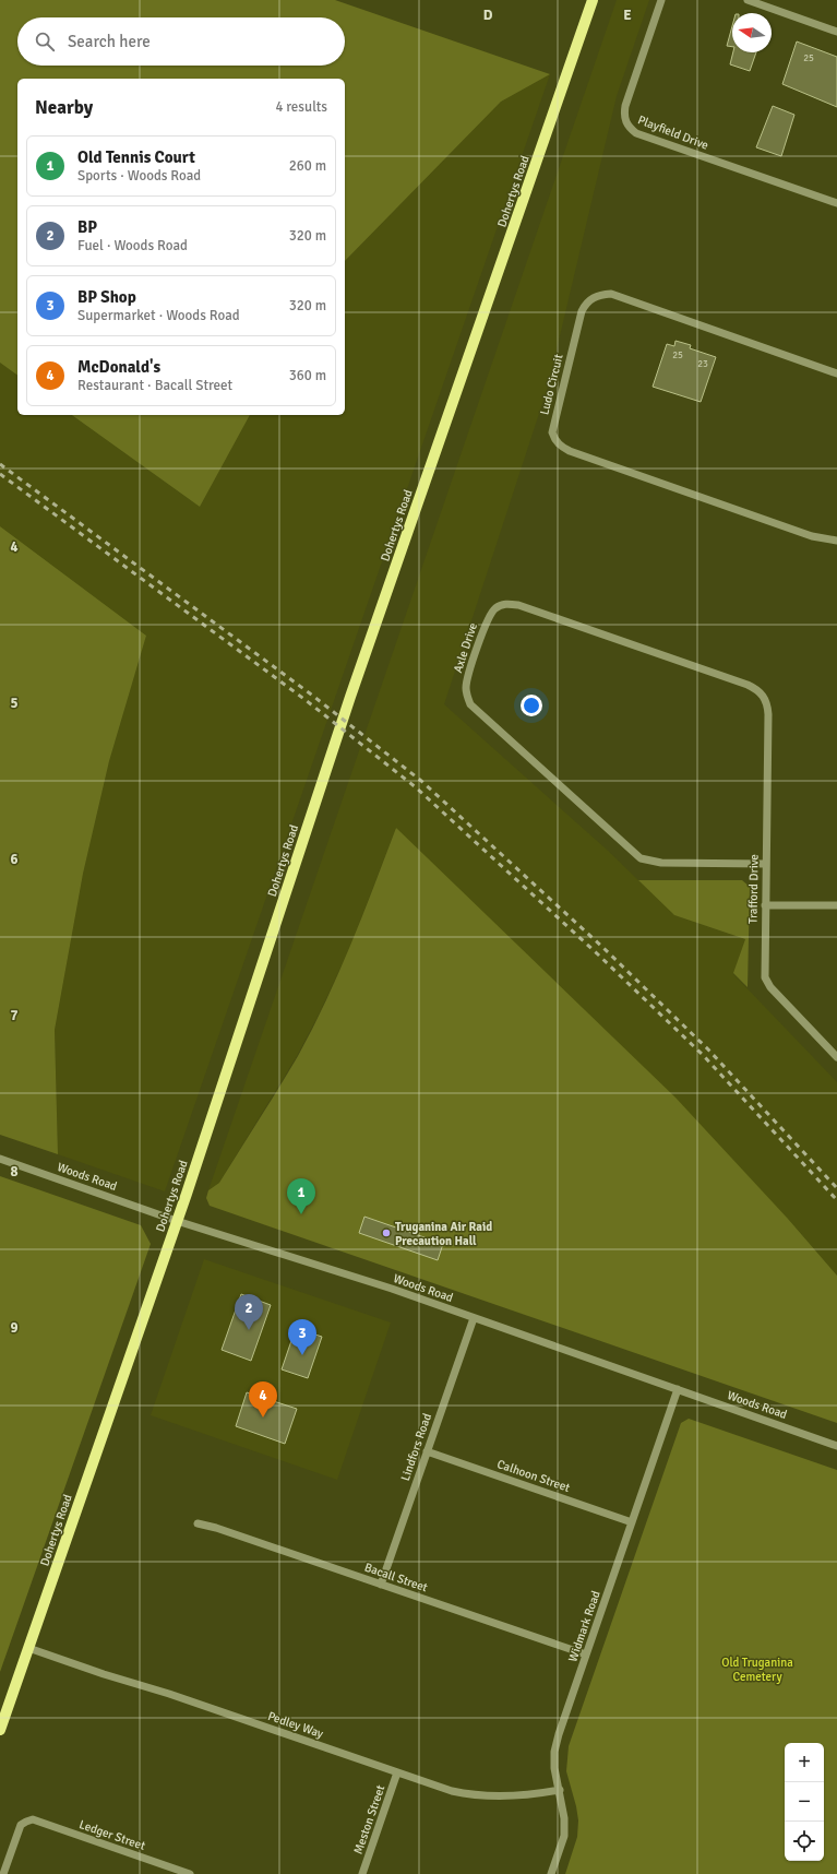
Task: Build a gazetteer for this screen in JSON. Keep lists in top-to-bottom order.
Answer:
{
  "streets": {
    "main road": ["Dohertys Road"],
    "street": [
      "Playfield Drive",
      "Ludo Circuit",
      "Axle Drive",
      "Trafford Drive",
      "Woods Road",
      "Lindfors Road",
      "Calhoon Street",
      "Bacall Street",
      "Widmark Road",
      "Pedley Way",
      "Meston Street",
      "Ledger Street"
    ]
  },
  "crossings": [
    ["Dohertys Road", "Woods Road"],
    ["Dohertys Road", "Pedley Way"],
    ["Axle Drive", "Trafford Drive"],
    ["Woods Road", "Lindfors Road"],
    ["Woods Road", "Widmark Road"],
    ["Lindfors Road", "Calhoon Street"],
    ["Lindfors Road", "Bacall Street"],
    ["Calhoon Street", "Widmark Road"],
    ["Bacall Street", "Widmark Road"],
    ["Widmark Road", "Pedley Way"],
    ["Pedley Way", "Meston Street"]
  ],
  "parks": ["Old Truganina Cemetery"],
  "places": ["Truganina Air Raid Precaution Hall"],
  "house_numbers": ["25", "25", "23"],
  "north": "left",
  "page": {
    "search": "Search here",
    "heading": ["Nearby", "4 results"],
    "list": [
      {
        "mark": "1",
        "name": "Old Tennis Court",
        "note": "Sports · Woods Road",
        "value": "260 m"
      },
      {
        "mark": "2",
        "name": "BP",
        "note": "Fuel · Woods Road",
        "value": "320 m"
      },
      {
        "mark": "3",
        "name": "BP Shop",
        "note": "Supermarket · Woods Road",
        "value": "320 m"
      },
      {
        "mark": "4",
        "name": "McDonald's",
        "note": "Restaurant · Bacall Street",
        "value": "360 m"
      }
    ],
    "pins": [
      "1",
      "2",
      "3",
      "4"
    ],
    "map_buttons": ["+", "−"]
  },
  "grid": {
    "columns": ["D", "E"],
    "rows": [
      "4",
      "5",
      "6",
      "7",
      "8",
      "9"
    ]
  }
}
